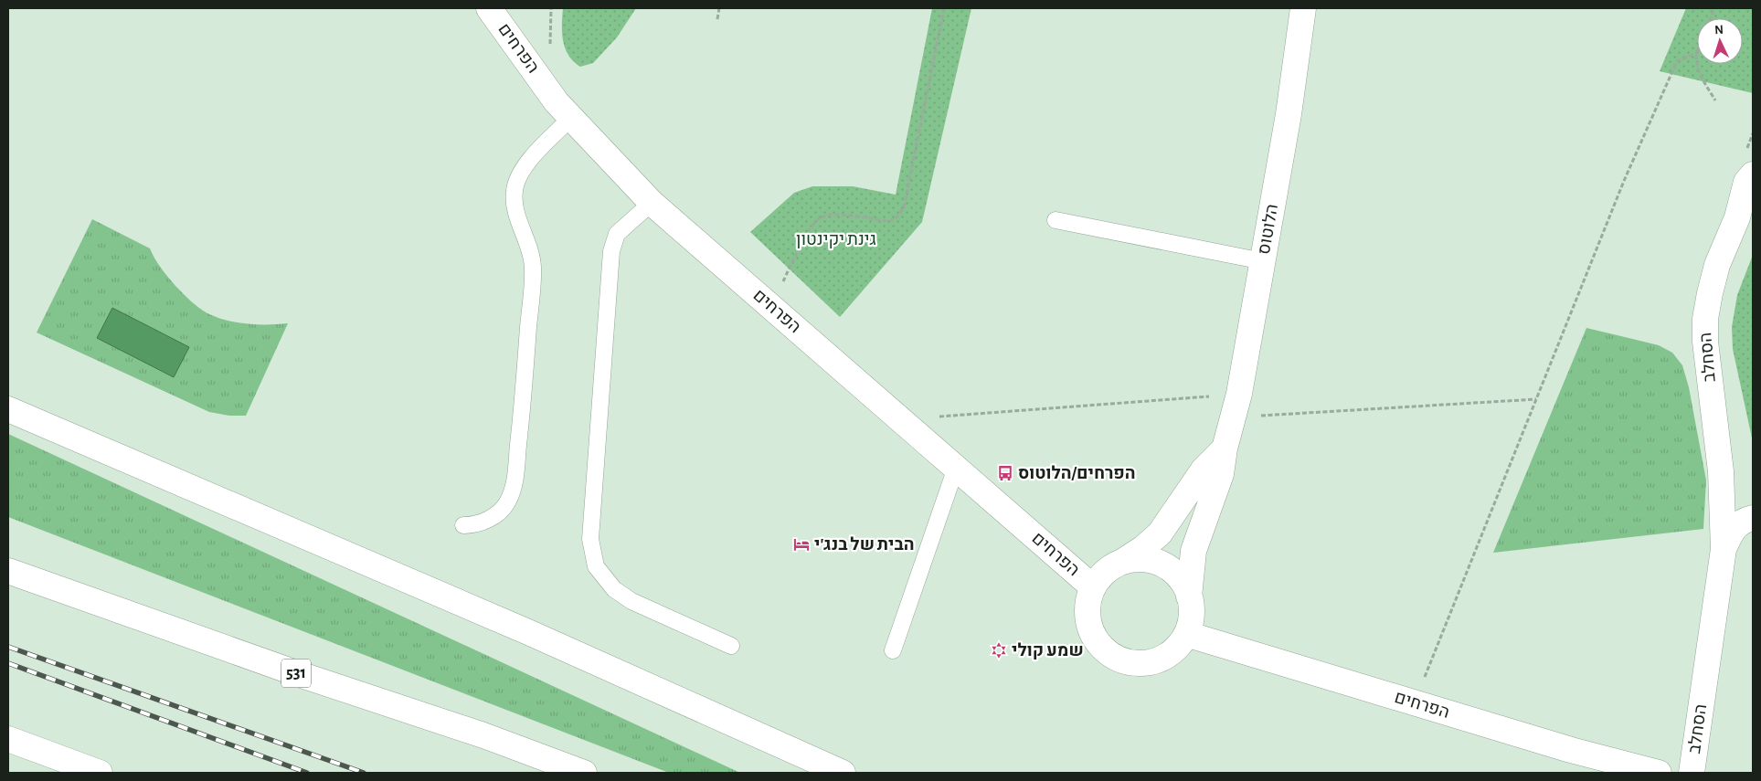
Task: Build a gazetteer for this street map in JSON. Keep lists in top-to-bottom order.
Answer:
{
  "streets": {
    "main road": [
      "הפרחים",
      "הלוטוס",
      "הסחלב",
      "531"
    ]
  },
  "crossings": [
    ["הפרחים", "הלוטוס"]
  ],
  "parks": ["גינת יקינטון"],
  "places": {
    "bus stop": ["הפרחים/הלוטוס"],
    "hotel": ["הבית של בנג'י"],
    "synagogue": ["שמע קולי"]
  },
  "north": "top"
}
